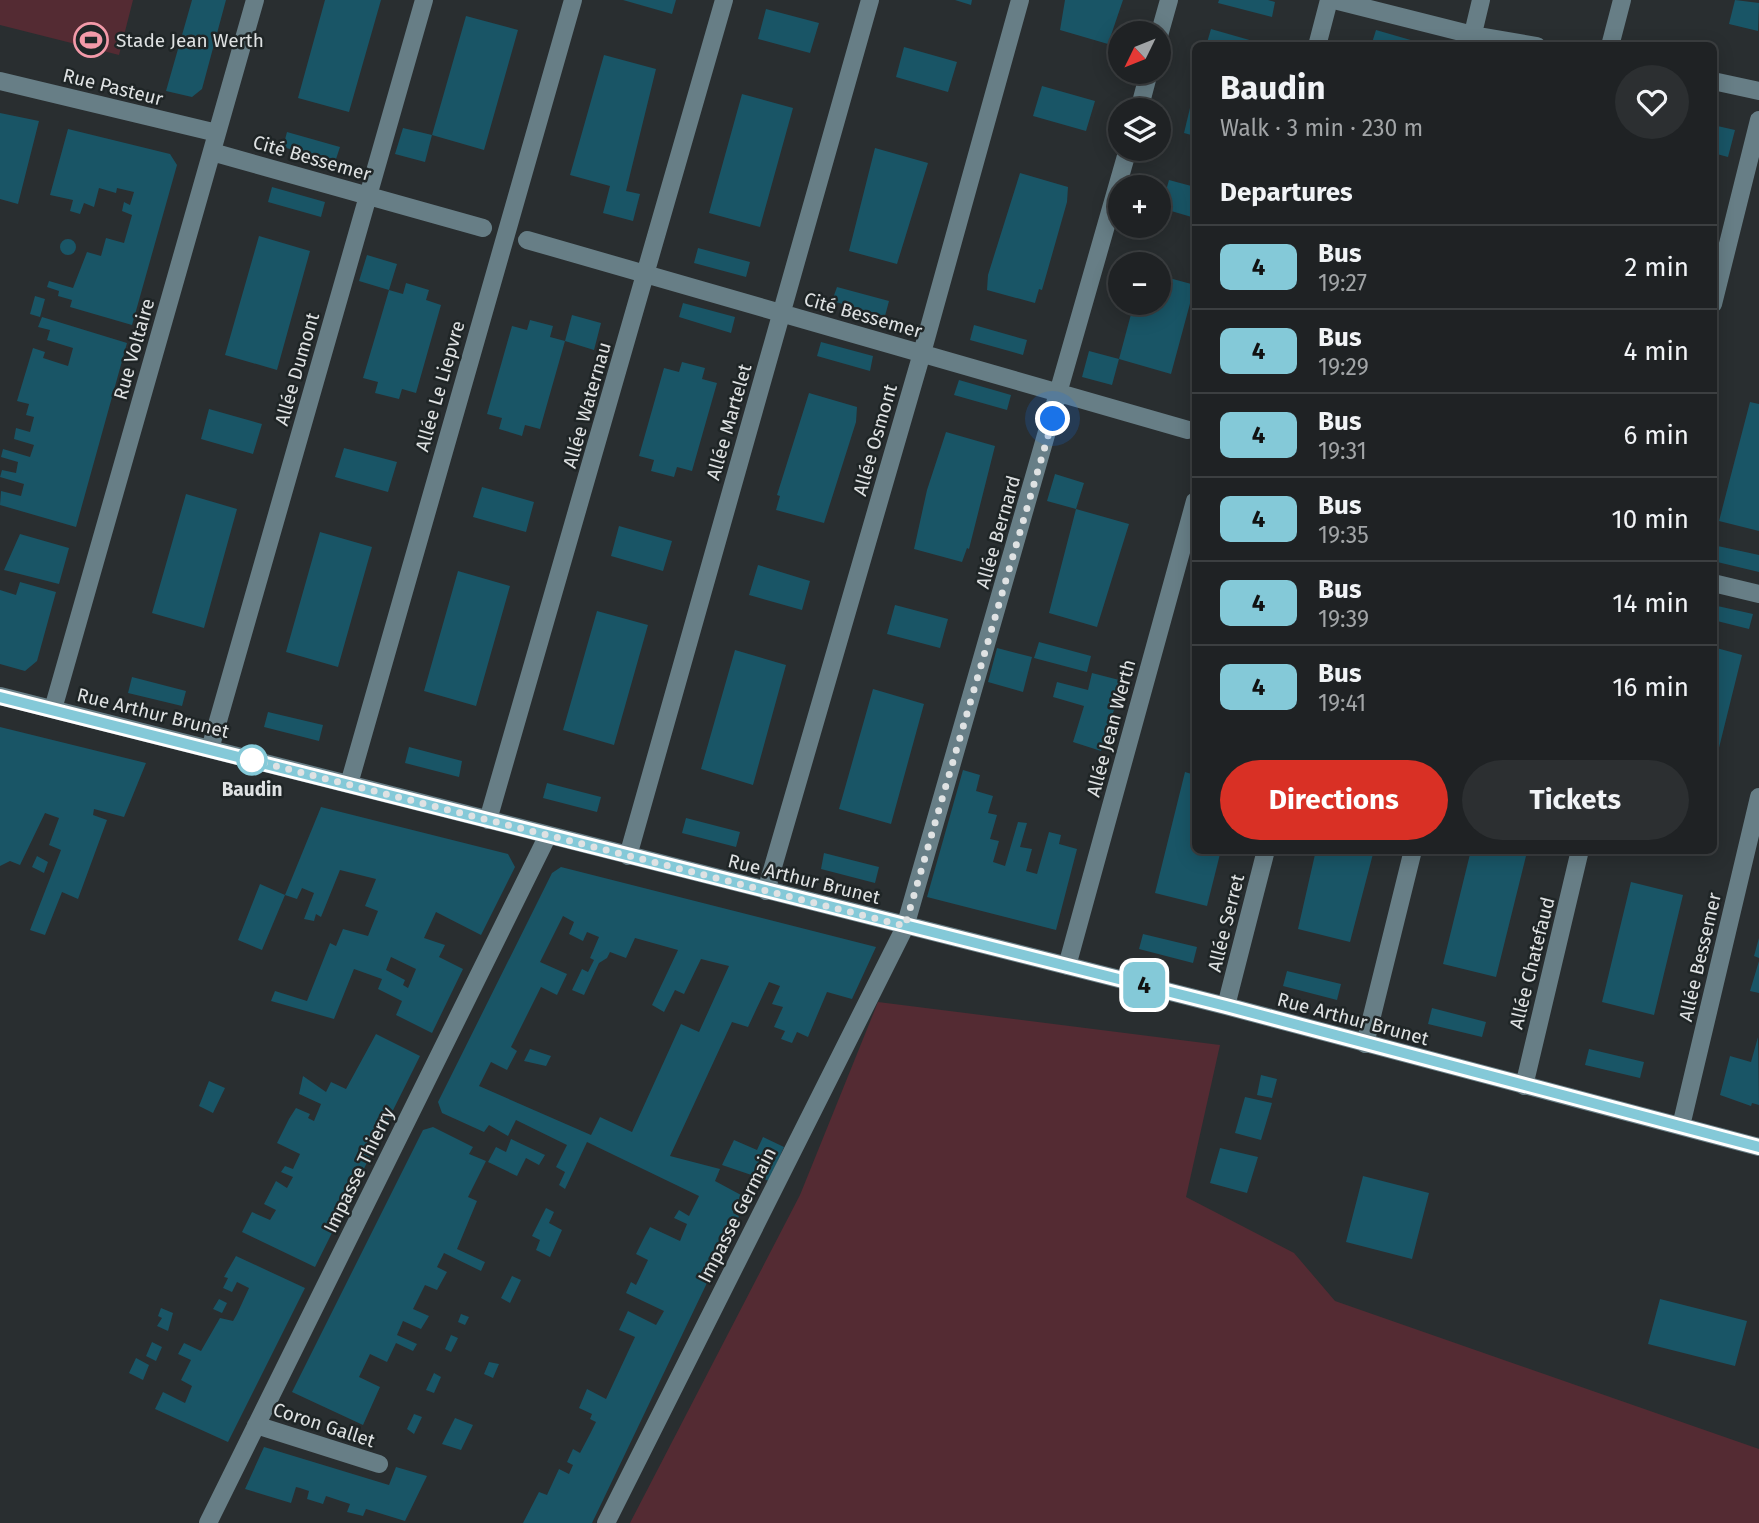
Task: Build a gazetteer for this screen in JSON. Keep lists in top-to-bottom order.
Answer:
{
  "streets": {
    "street": [
      "Rue Pasteur",
      "Cité Bessemer",
      "Rue Voltaire",
      "Allée Dumont",
      "Allée Le Liepvre",
      "Allée Waternau",
      "Allée Martelet",
      "Allée Osmont",
      "Allée Bernard",
      "Rue Arthur Brunet",
      "Allée Jean Werth",
      "Allée Serret",
      "Allée Bessemer",
      "Allée Chatefaud",
      "Impasse Thierry",
      "Impasse Germain",
      "Coron Gallet"
    ]
  },
  "crossings": [
    ["Rue Pasteur", "Rue Voltaire"],
    ["Cité Bessemer", "Rue Voltaire"],
    ["Cité Bessemer", "Allée Dumont"],
    ["Cité Bessemer", "Allée Waternau"],
    ["Cité Bessemer", "Allée Martelet"],
    ["Cité Bessemer", "Allée Osmont"],
    ["Cité Bessemer", "Allée Bernard"],
    ["Rue Voltaire", "Rue Arthur Brunet"],
    ["Allée Dumont", "Rue Arthur Brunet"],
    ["Allée Le Liepvre", "Rue Arthur Brunet"],
    ["Allée Waternau", "Rue Arthur Brunet"],
    ["Allée Martelet", "Rue Arthur Brunet"],
    ["Allée Osmont", "Rue Arthur Brunet"],
    ["Allée Bernard", "Rue Arthur Brunet"],
    ["Allée Bernard", "Impasse Germain"],
    ["Rue Arthur Brunet", "Allée Jean Werth"],
    ["Rue Arthur Brunet", "Allée Serret"],
    ["Rue Arthur Brunet", "Allée Bessemer"],
    ["Rue Arthur Brunet", "Allée Chatefaud"],
    ["Rue Arthur Brunet", "Impasse Thierry"],
    ["Rue Arthur Brunet", "Impasse Germain"],
    ["Impasse Thierry", "Coron Gallet"]
  ],
  "places": {
    "sports": ["Stade Jean Werth"],
    "other": ["Baudin"]
  },
  "lines": ["bus line 4"],
  "north": "bottom left",
  "page": {
    "on_map": "4",
    "map_buttons": ["+", "−"],
    "heading": [
      ["Baudin", "Walk · 3 min · 230 m"],
      "Departures"
    ],
    "list": [
      {
        "mark": "4",
        "name": "Bus",
        "note": "19:27",
        "value": "2 min"
      },
      {
        "mark": "4",
        "name": "Bus",
        "note": "19:29",
        "value": "4 min"
      },
      {
        "mark": "4",
        "name": "Bus",
        "note": "19:31",
        "value": "6 min"
      },
      {
        "mark": "4",
        "name": "Bus",
        "note": "19:35",
        "value": "10 min"
      },
      {
        "mark": "4",
        "name": "Bus",
        "note": "19:39",
        "value": "14 min"
      },
      {
        "mark": "4",
        "name": "Bus",
        "note": "19:41",
        "value": "16 min"
      }
    ],
    "buttons": ["Directions", "Tickets"]
  }
}
